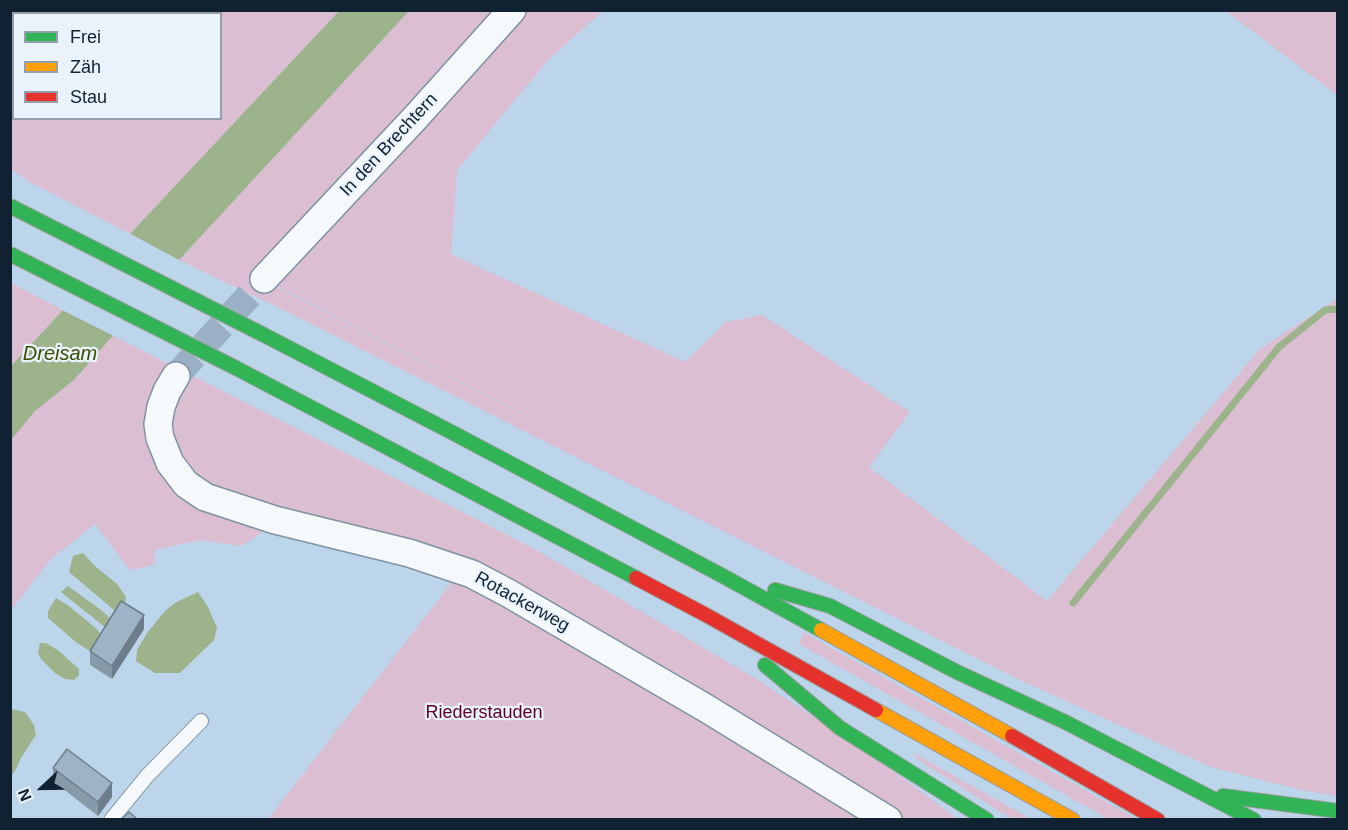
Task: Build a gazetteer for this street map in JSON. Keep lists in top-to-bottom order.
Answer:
{
  "streets": {
    "street": ["In den Brechtern", "Rotackerweg"]
  },
  "water": ["Dreisam"],
  "parks": ["Riederstauden"],
  "legend": ["Frei", "Zäh", "Stau"],
  "north": "left"
}
